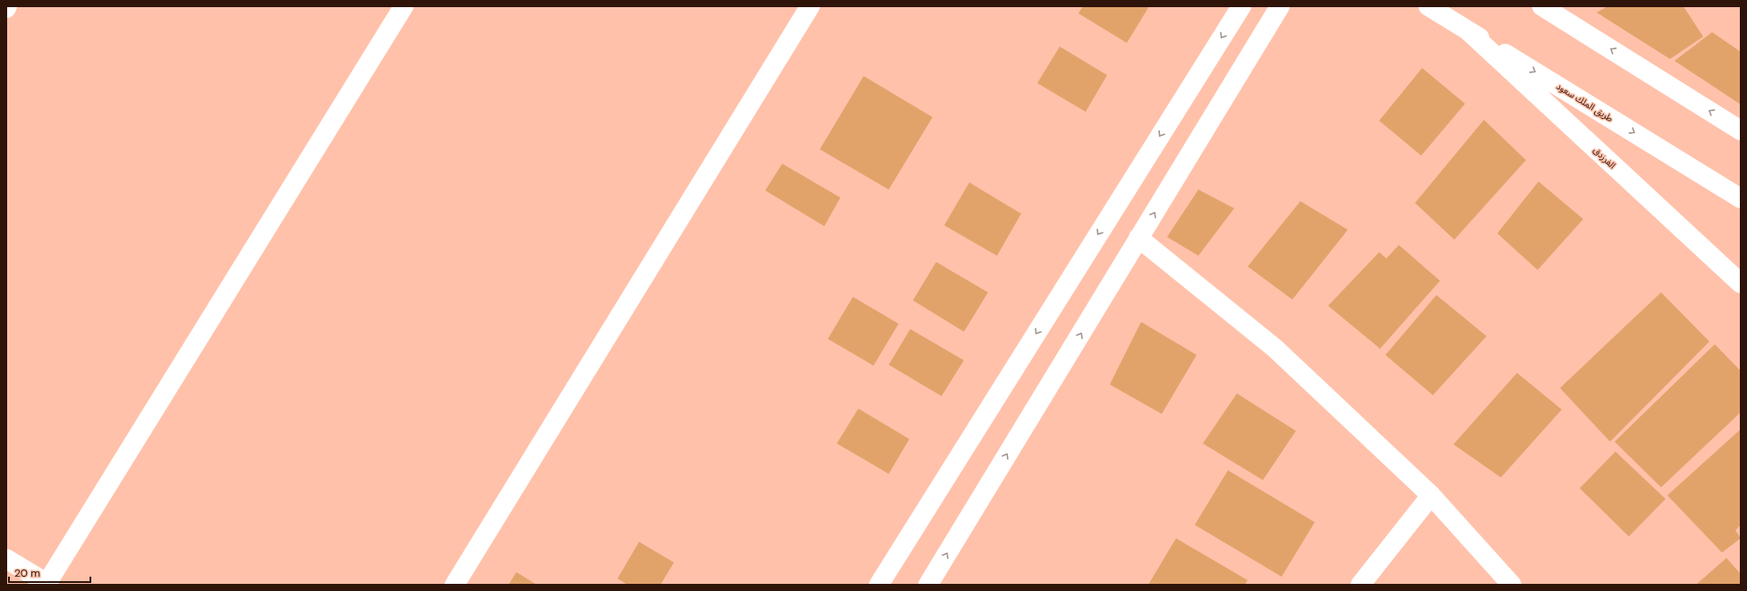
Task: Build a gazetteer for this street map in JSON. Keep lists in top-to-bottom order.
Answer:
{
  "streets": {
    "street": ["طريق الملك سعود", "الفرزدق"]
  },
  "crossings": [
    ["طريق الملك سعود", "الفرزدق"]
  ],
  "scale_bar": "20 m"
}
